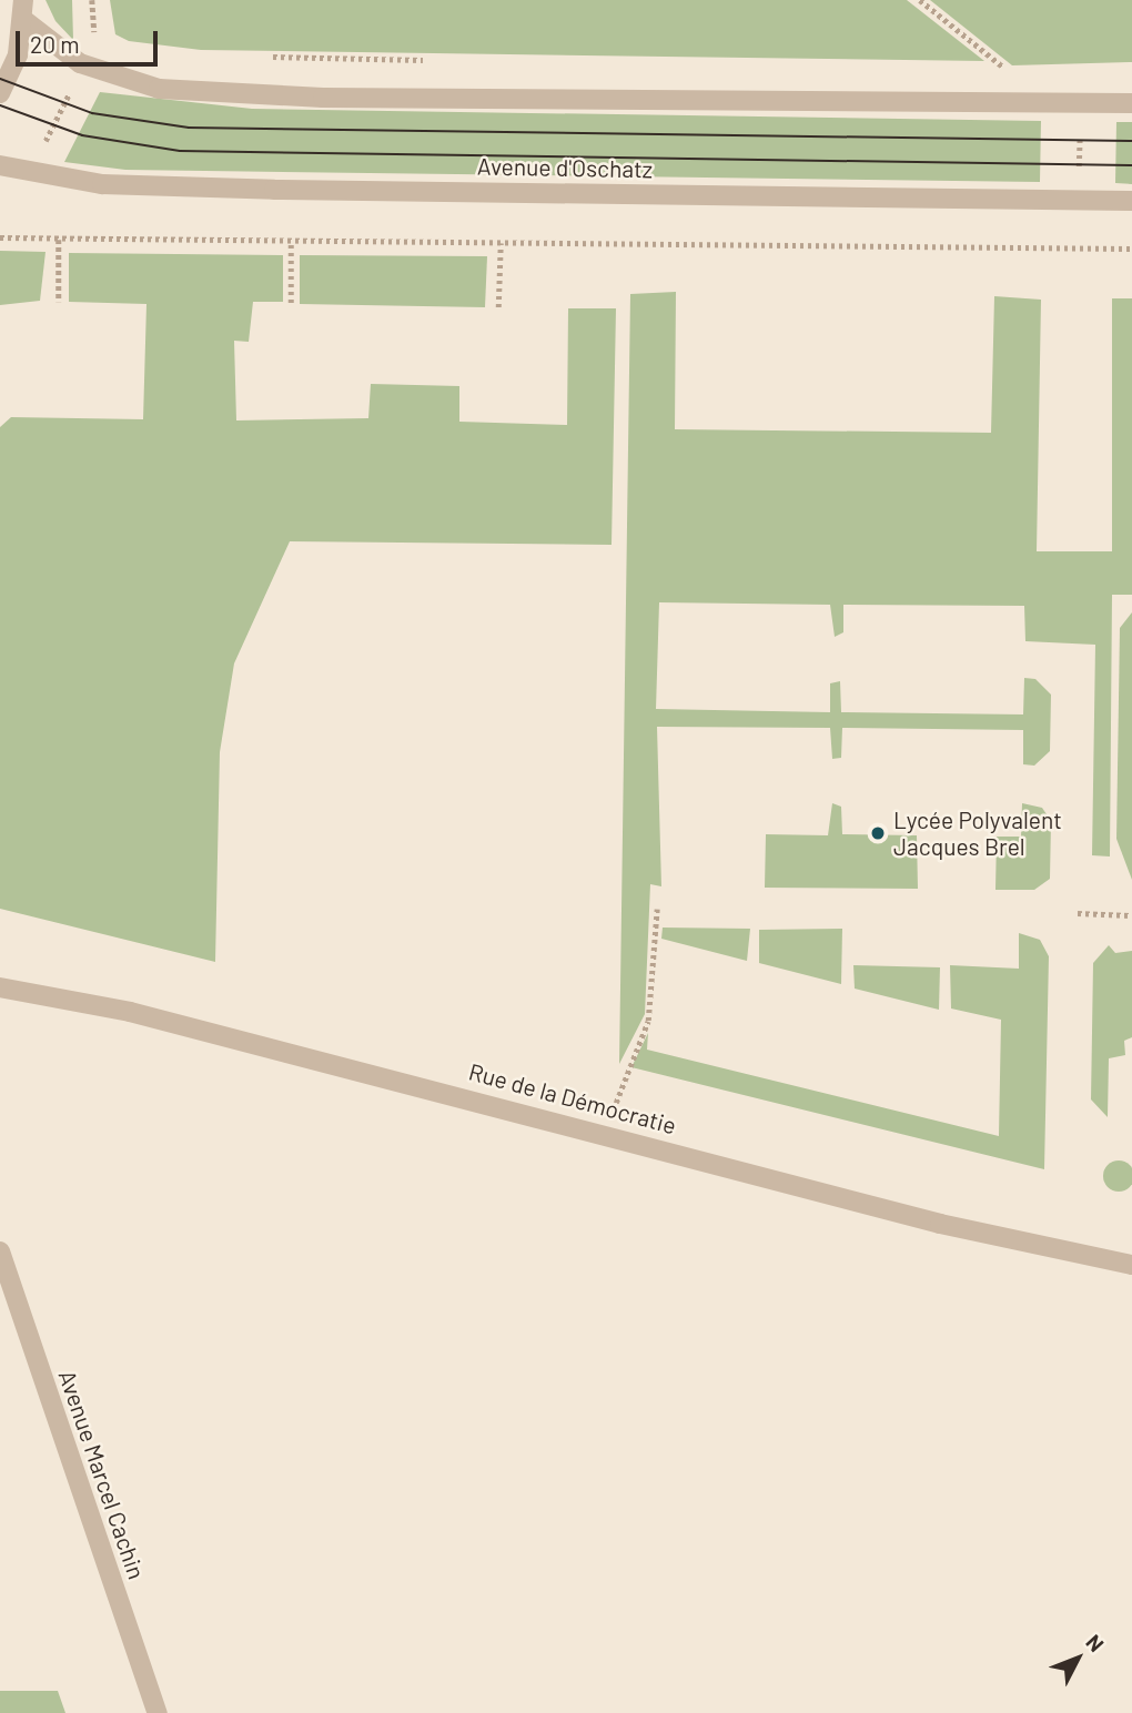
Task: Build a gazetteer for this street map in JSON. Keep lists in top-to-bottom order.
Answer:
{
  "streets": {
    "street": ["Avenue d'Oschatz", "Rue de la Démocratie", "Avenue Marcel Cachin"]
  },
  "places": ["Lycée Polyvalent Jacques Brel"],
  "scale_bar": "20 m",
  "north": "top right"
}
